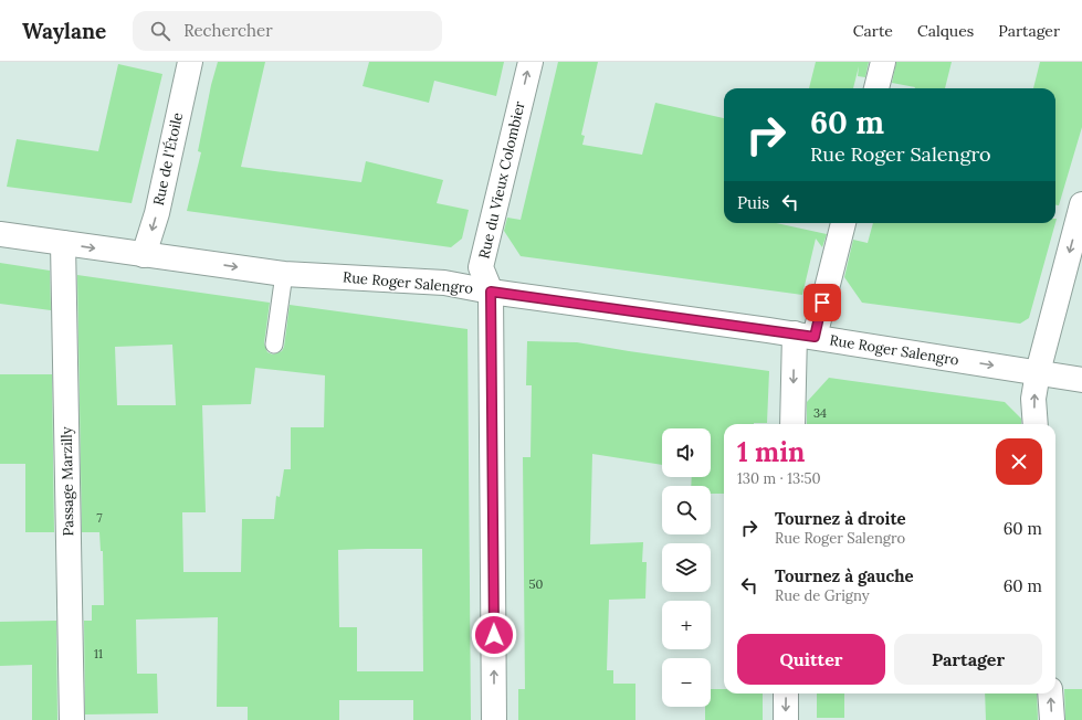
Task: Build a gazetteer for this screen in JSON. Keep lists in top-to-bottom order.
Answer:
{
  "streets": {
    "street": [
      "Rue de l'Étoile",
      "Rue du Vieux Colombier",
      "Rue Roger Salengro",
      "Passage Marzilly"
    ]
  },
  "crossings": [
    ["Rue de l'Étoile", "Rue Roger Salengro"],
    ["Rue du Vieux Colombier", "Rue Roger Salengro"],
    ["Rue Roger Salengro", "Passage Marzilly"]
  ],
  "one_way": ["Rue de l'Étoile", "Rue du Vieux Colombier", "Rue Roger Salengro"],
  "house_numbers": [
    "34",
    "7",
    "50",
    "11"
  ],
  "page": {
    "header": "Waylane",
    "search": "Rechercher",
    "nav": ["Carte", "Calques", "Partager"],
    "turn": ["60 m", "Rue Roger Salengro"],
    "then": "Puis",
    "heading": ["1 min", "130 m · 13:50"],
    "map_buttons": ["+", "−"],
    "list": [
      {
        "name": "Tournez à droite",
        "note": "Rue Roger Salengro",
        "value": "60 m"
      },
      {
        "name": "Tournez à gauche",
        "note": "Rue de Grigny",
        "value": "60 m"
      }
    ],
    "buttons": ["Quitter", "Partager"]
  }
}
